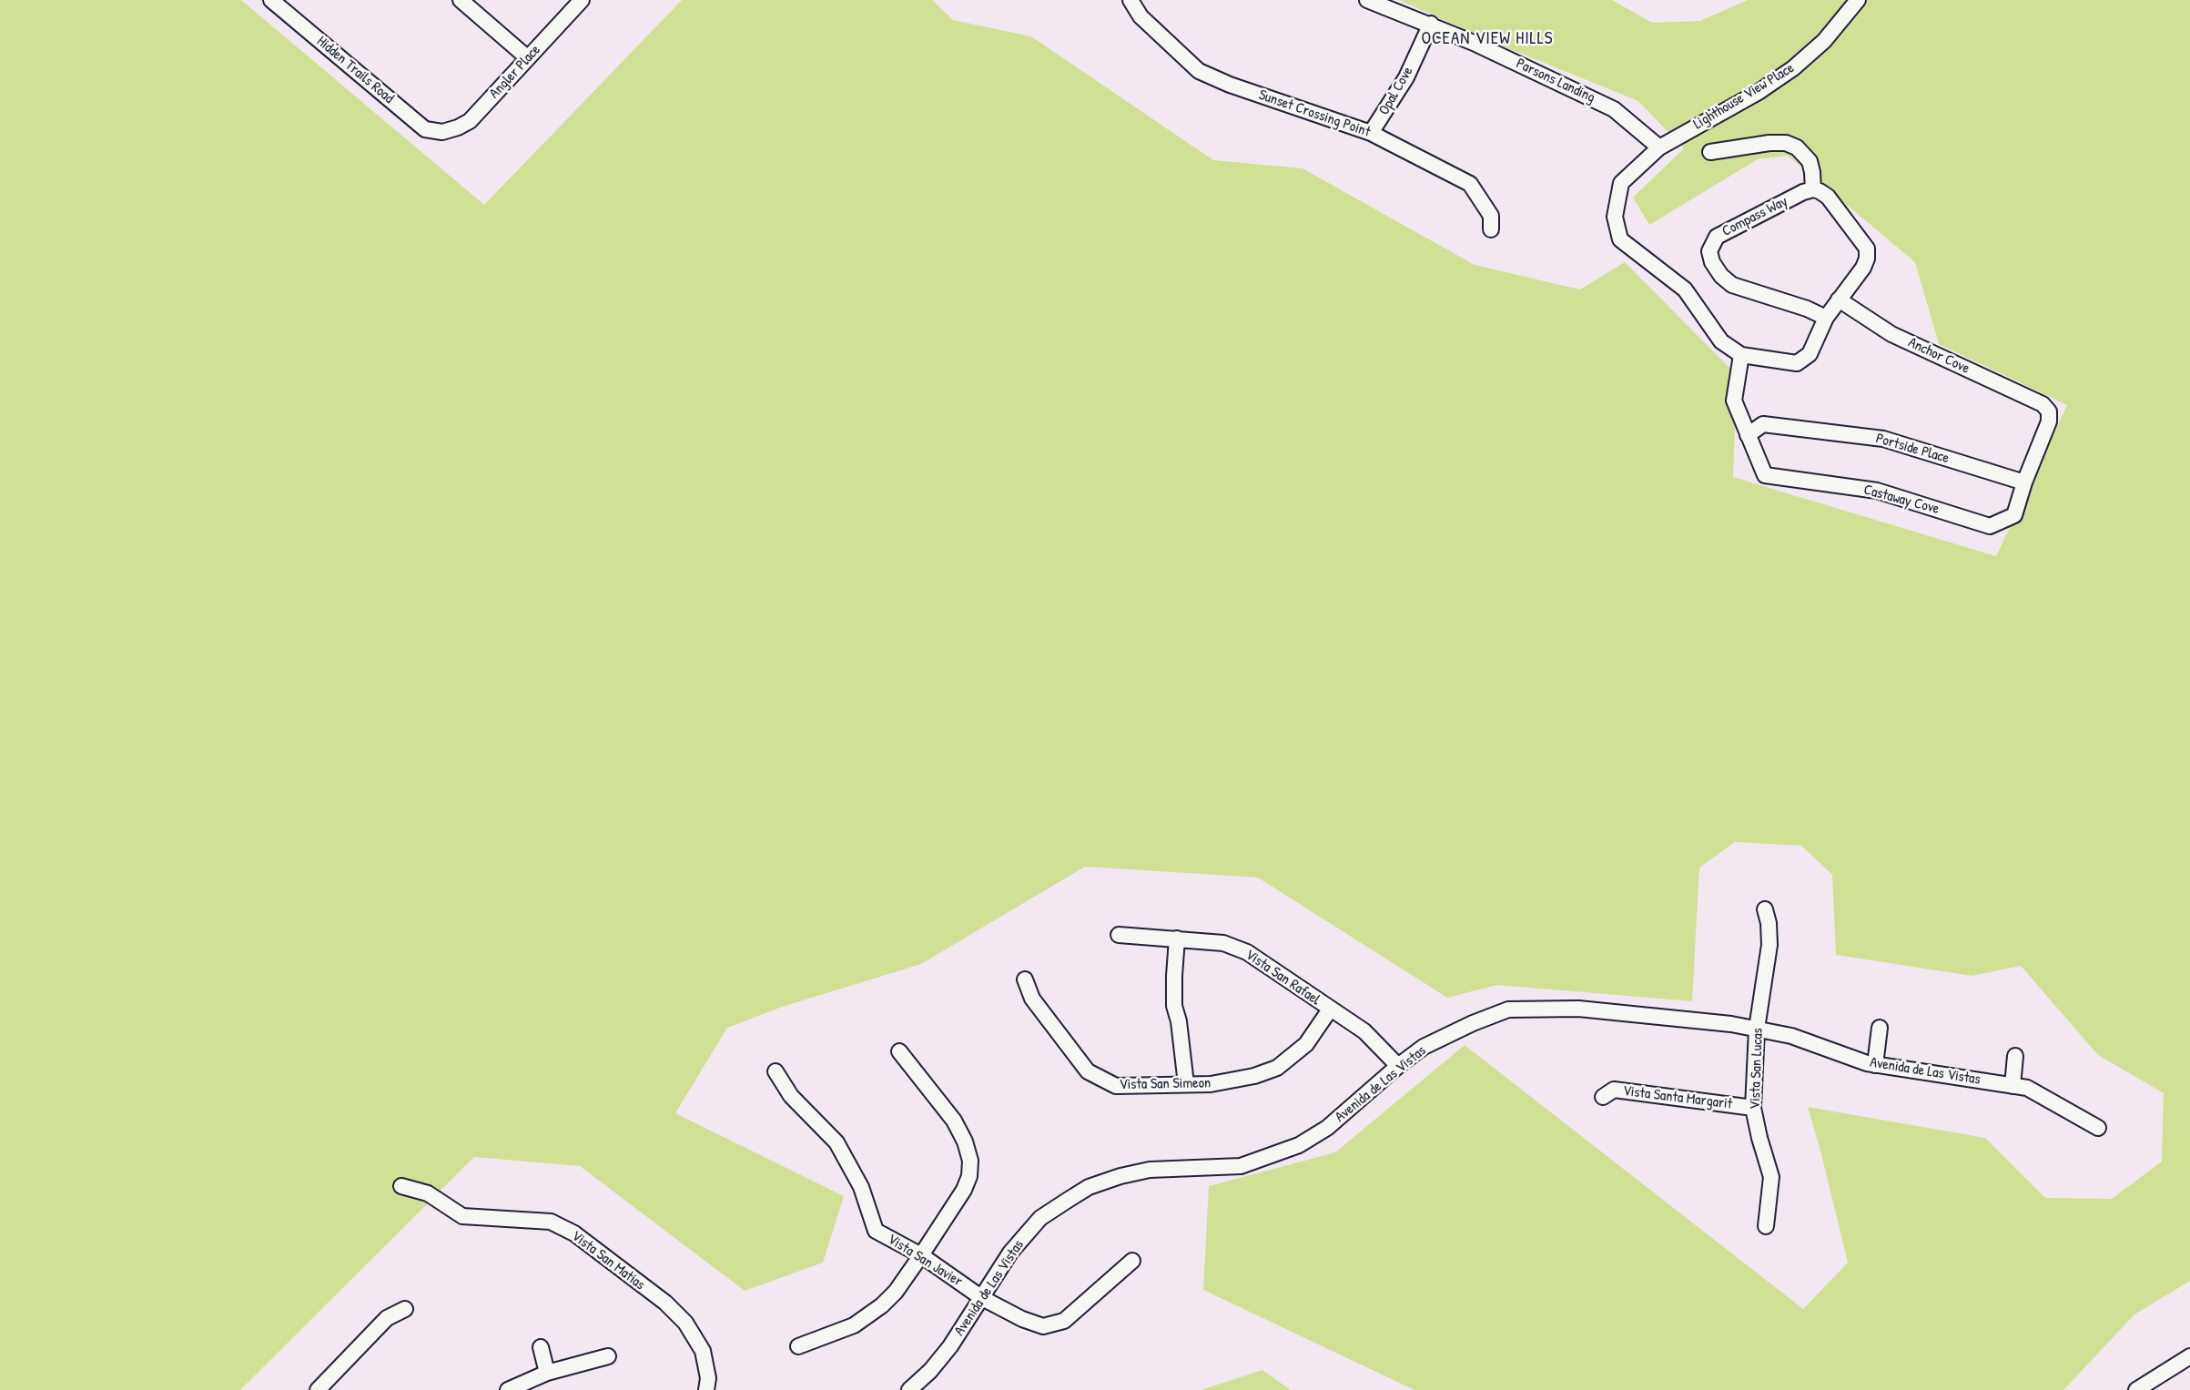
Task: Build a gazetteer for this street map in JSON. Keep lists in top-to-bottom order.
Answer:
{
  "streets": {
    "street": [
      "Hidden Trails Road",
      "Angler Place",
      "Parsons Landing",
      "Opal Cove",
      "Lighthouse View Place",
      "Sunset Crossing Point",
      "Compass Way",
      "Anchor Cove",
      "Portside Place",
      "Castaway Cove",
      "Vista San Rafael",
      "Vista San Lucas",
      "Avenida de Las Vistas",
      "Vista San Simeon",
      "Vista Santa Margarit",
      "Vista San Matias",
      "Vista San Javier"
    ]
  },
  "crossings": [
    ["Hidden Trails Road", "Angler Place"],
    ["Parsons Landing", "Opal Cove"],
    ["Parsons Landing", "Lighthouse View Place"],
    ["Opal Cove", "Sunset Crossing Point"],
    ["Lighthouse View Place", "Castaway Cove"],
    ["Anchor Cove", "Castaway Cove"],
    ["Portside Place", "Castaway Cove"],
    ["Vista San Rafael", "Avenida de Las Vistas"],
    ["Vista San Rafael", "Vista San Simeon"],
    ["Vista San Lucas", "Avenida de Las Vistas"],
    ["Vista San Lucas", "Vista Santa Margarit"],
    ["Avenida de Las Vistas", "Vista San Javier"]
  ],
  "districts": ["OCEAN VIEW HILLS"]
}
